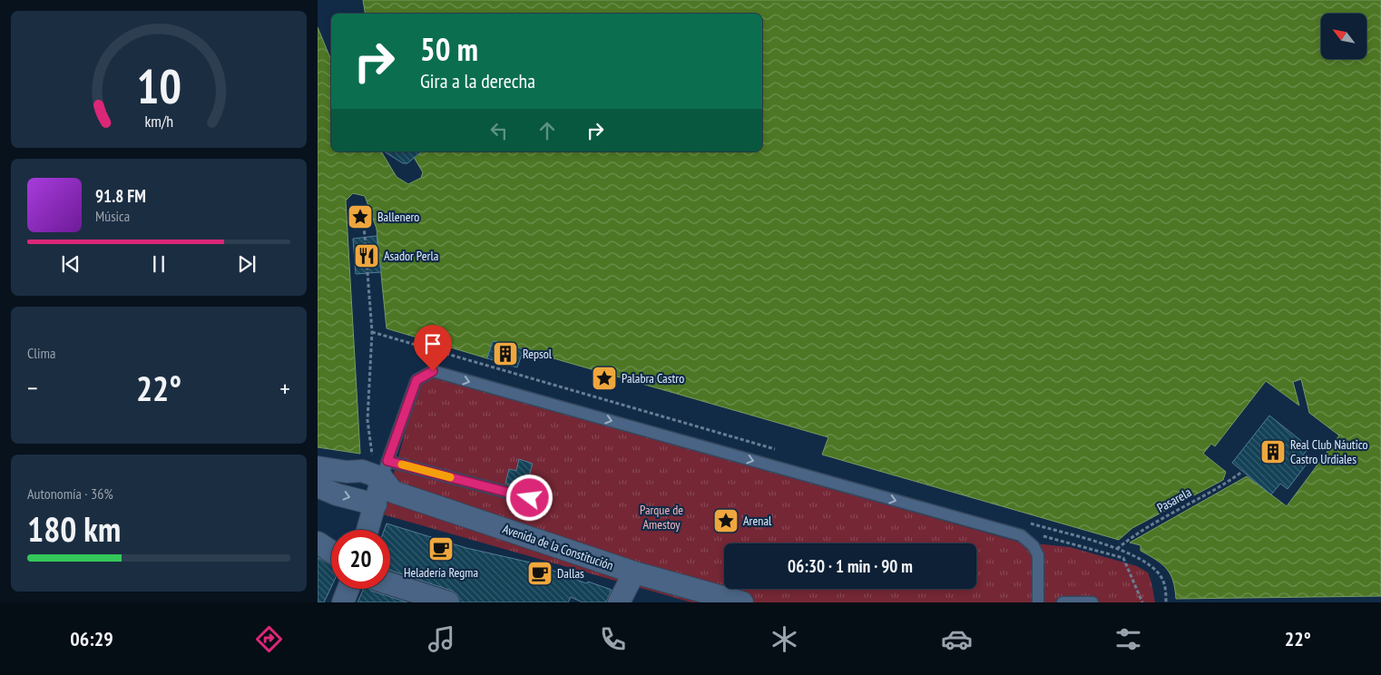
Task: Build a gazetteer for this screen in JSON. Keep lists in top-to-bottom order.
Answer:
{
  "streets": {
    "street": ["Avenida de la Constitución"],
    "path": ["Pasarela"]
  },
  "parks": ["Parque de Amestoy"],
  "places": {
    "place": ["Ballenero", "Palabra Castro", "Arenal"],
    "restaurant": ["Asador Perla"],
    "building": ["Repsol", "Real Club Náutico Castro Urdiales"],
    "cafe": ["Heladería Regma", "Dallas"]
  },
  "north": "top left",
  "page": {
    "turn": ["50 m", "Gira a la derecha"],
    "song": ["91.8 FM", "Música"],
    "tile": [
      "Clima",
      ["Autonomía · 36%", "180 km"]
    ],
    "heat": ["−", "22°", "+"],
    "limit": "20",
    "trip": "06:30 · 1 min · 90 m",
    "tabs": ["06:29", "22°"],
    "gauge": ["10", "km/h"]
  }
}
